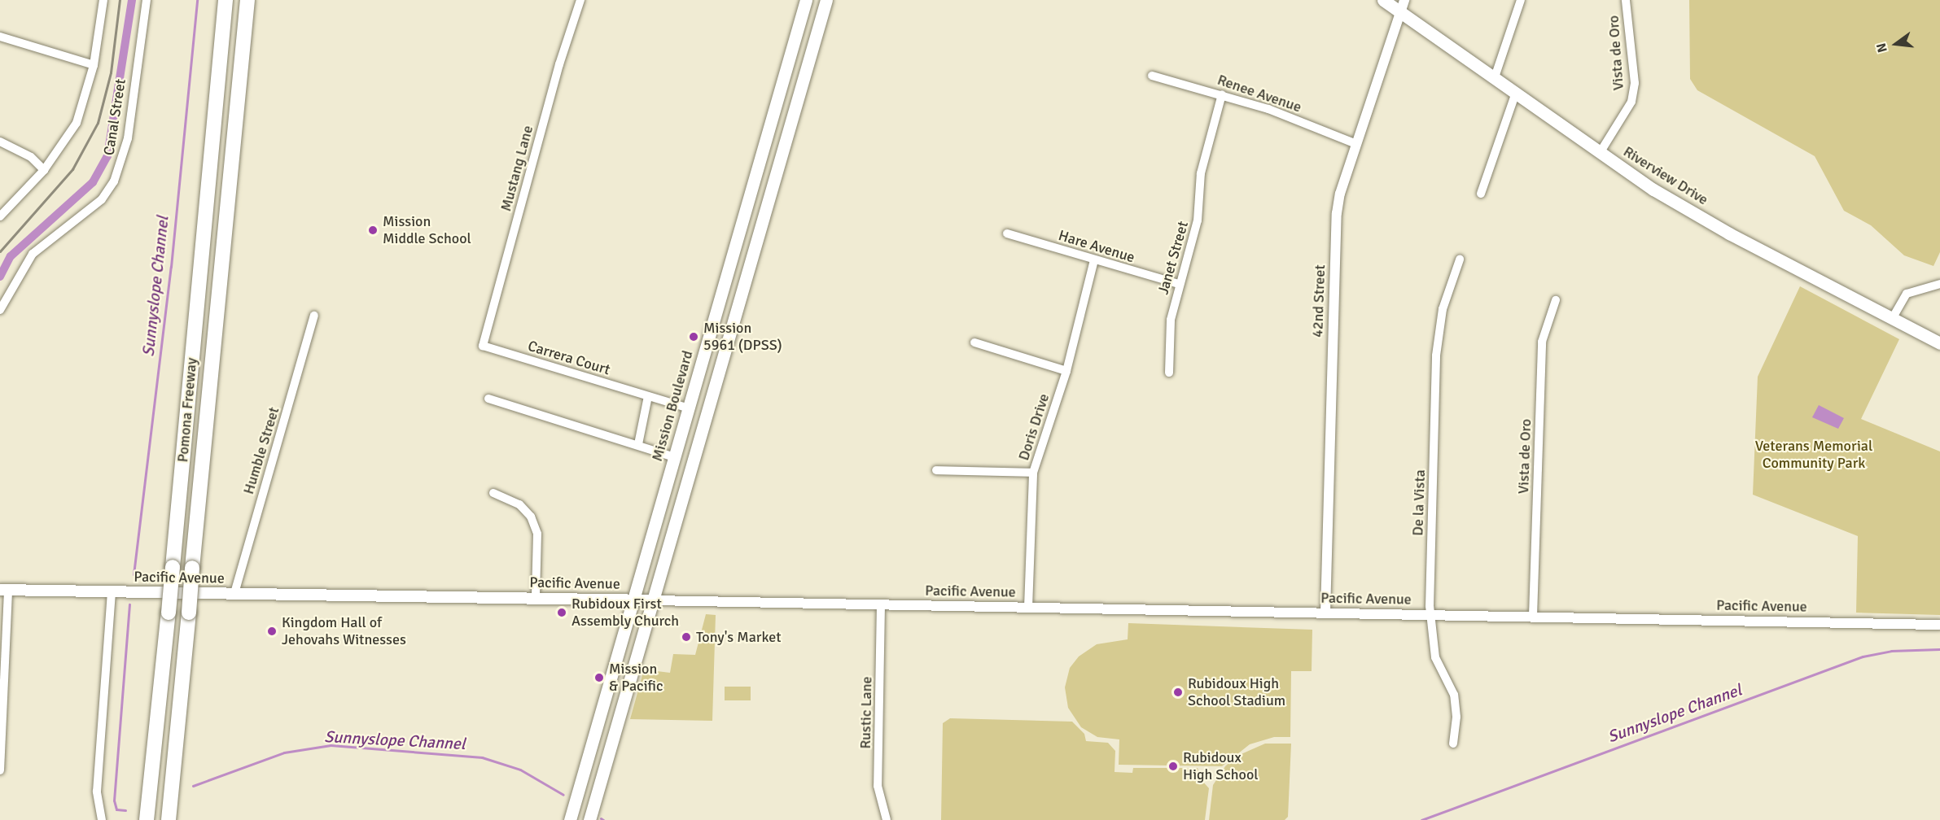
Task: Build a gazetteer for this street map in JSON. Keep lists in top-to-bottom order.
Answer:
{
  "streets": {
    "highway": ["Pomona Freeway"],
    "main road": ["Riverview Drive", "Mission Boulevard", "Pacific Avenue"],
    "street": [
      "Vista de Oro",
      "Renee Avenue",
      "Canal Street",
      "Mustang Lane",
      "Hare Avenue",
      "Janet Street",
      "42nd Street",
      "Carrera Court",
      "Doris Drive",
      "Humble Street",
      "De la Vista",
      "Rustic Lane"
    ]
  },
  "crossings": [
    ["Vista de Oro", "Riverview Drive"],
    ["Vista de Oro", "Pacific Avenue"],
    ["Renee Avenue", "Janet Street"],
    ["Renee Avenue", "42nd Street"],
    ["Mustang Lane", "Carrera Court"],
    ["Riverview Drive", "42nd Street"],
    ["Hare Avenue", "Janet Street"],
    ["Hare Avenue", "Doris Drive"],
    ["42nd Street", "Pacific Avenue"],
    ["Carrera Court", "Mission Boulevard"],
    ["Mission Boulevard", "Pacific Avenue"],
    ["Doris Drive", "Pacific Avenue"],
    ["Humble Street", "Pacific Avenue"],
    ["De la Vista", "Pacific Avenue"],
    ["Pacific Avenue", "Rustic Lane"]
  ],
  "water": ["Sunnyslope Channel"],
  "parks": ["Veterans Memorial Community Park"],
  "places": [
    "Mission Middle School",
    "Mission 5961 (DPSS)",
    "Rubidoux First Assembly Church",
    "Kingdom Hall of Jehovahs Witnesses",
    "Tony's Market",
    "Mission & Pacific",
    "Rubidoux High School Stadium",
    "Rubidoux High School"
  ],
  "north": "left"
}
